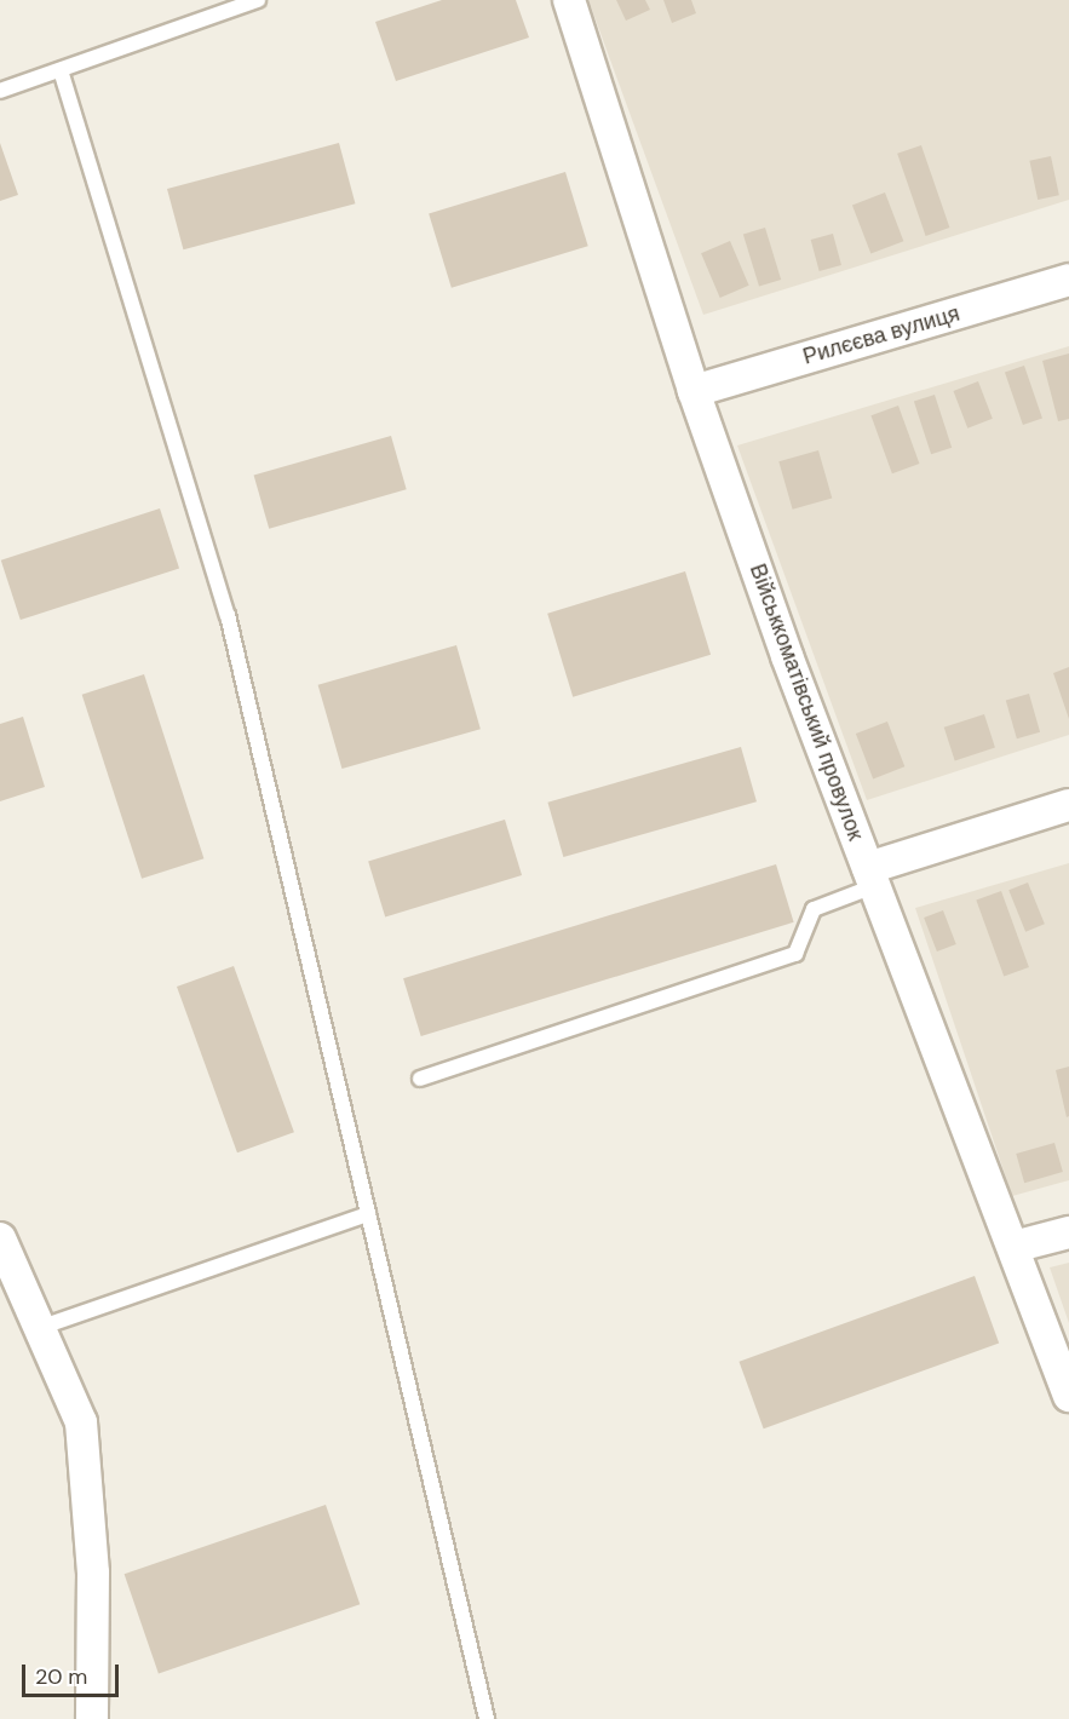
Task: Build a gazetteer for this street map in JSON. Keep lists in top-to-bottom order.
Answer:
{
  "streets": {
    "street": ["Рилєєва вулиця", "Військкоматівський провулок"]
  },
  "crossings": [
    ["Рилєєва вулиця", "Військкоматівський провулок"]
  ],
  "scale_bar": "20 m"
}
